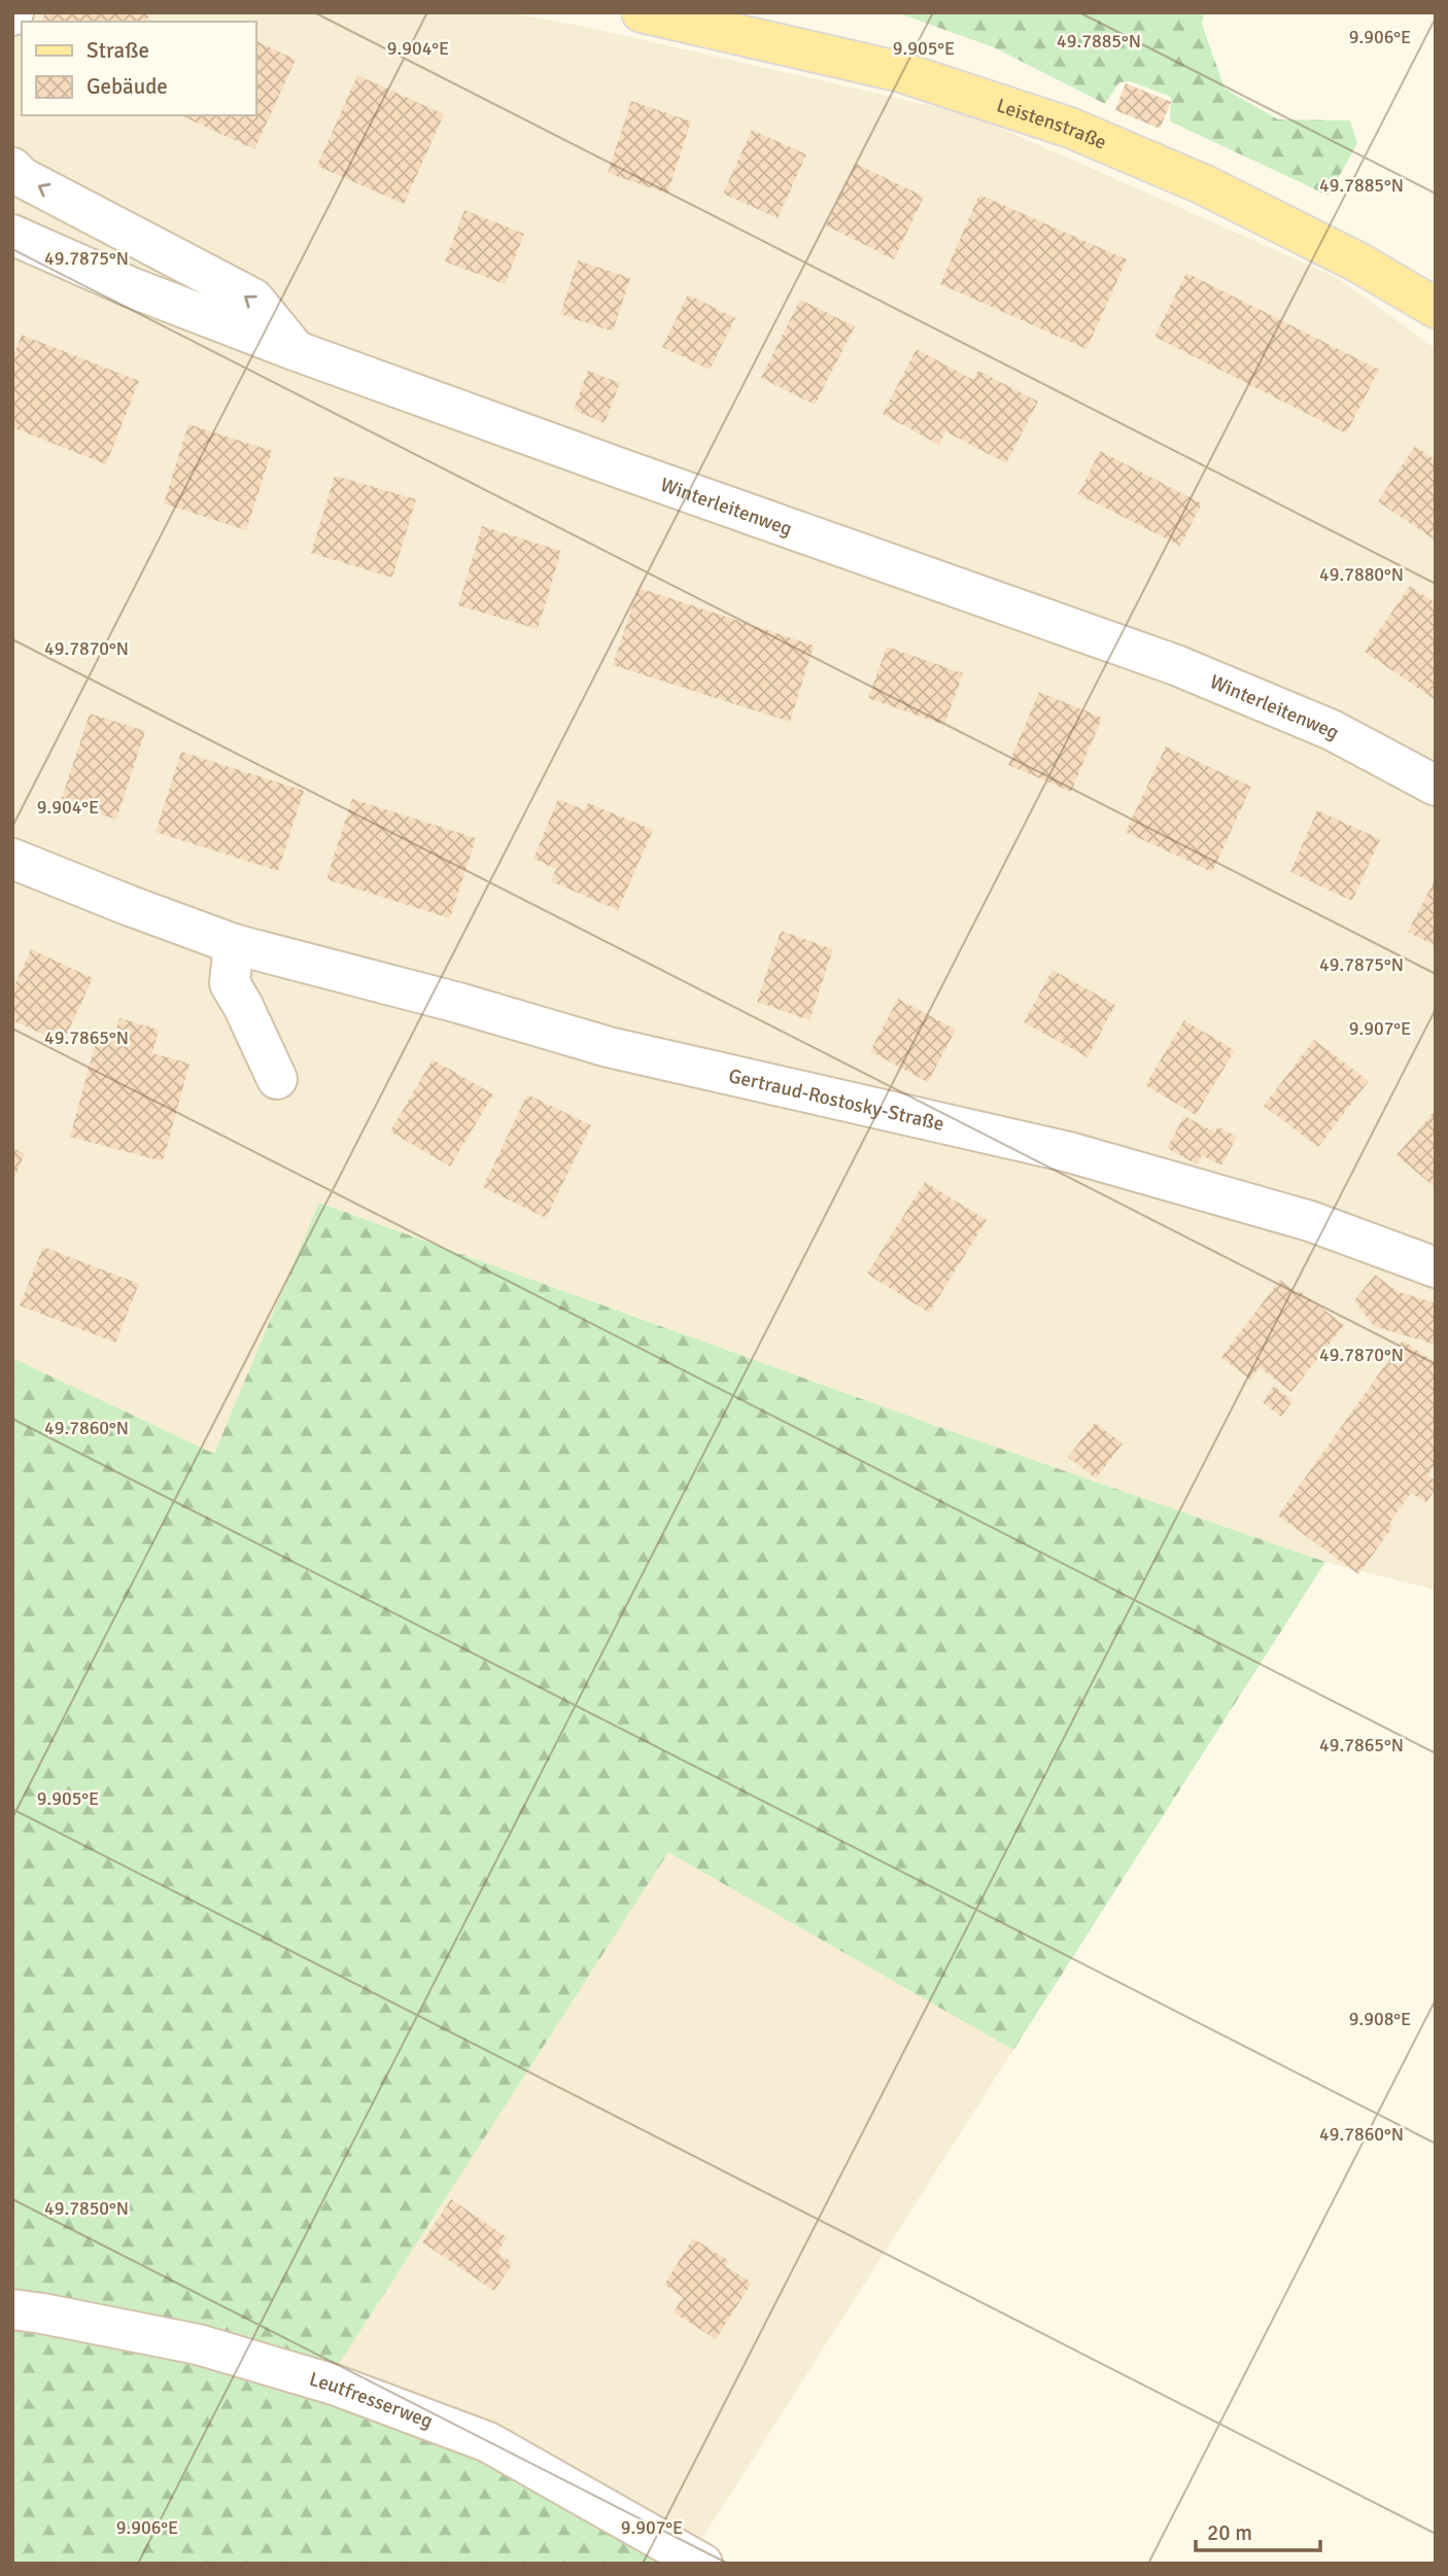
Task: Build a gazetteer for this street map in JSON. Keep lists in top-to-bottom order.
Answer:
{
  "streets": {
    "main road": ["Leistenstraße"],
    "street": ["Winterleitenweg", "Gertraud-Rostosky-Straße", "Leutfresserweg"]
  },
  "legend": ["Straße", "Gebäude"],
  "scale_bar": "20 m",
  "coordinates": [
    "9.906°E",
    "49.7885°N",
    "9.904°E",
    "9.905°E",
    "49.7875°N",
    "49.7880°N",
    "49.7870°N",
    "9.907°E",
    "49.7865°N",
    "49.7860°N",
    "9.908°E",
    "49.7850°N"
  ]
}
